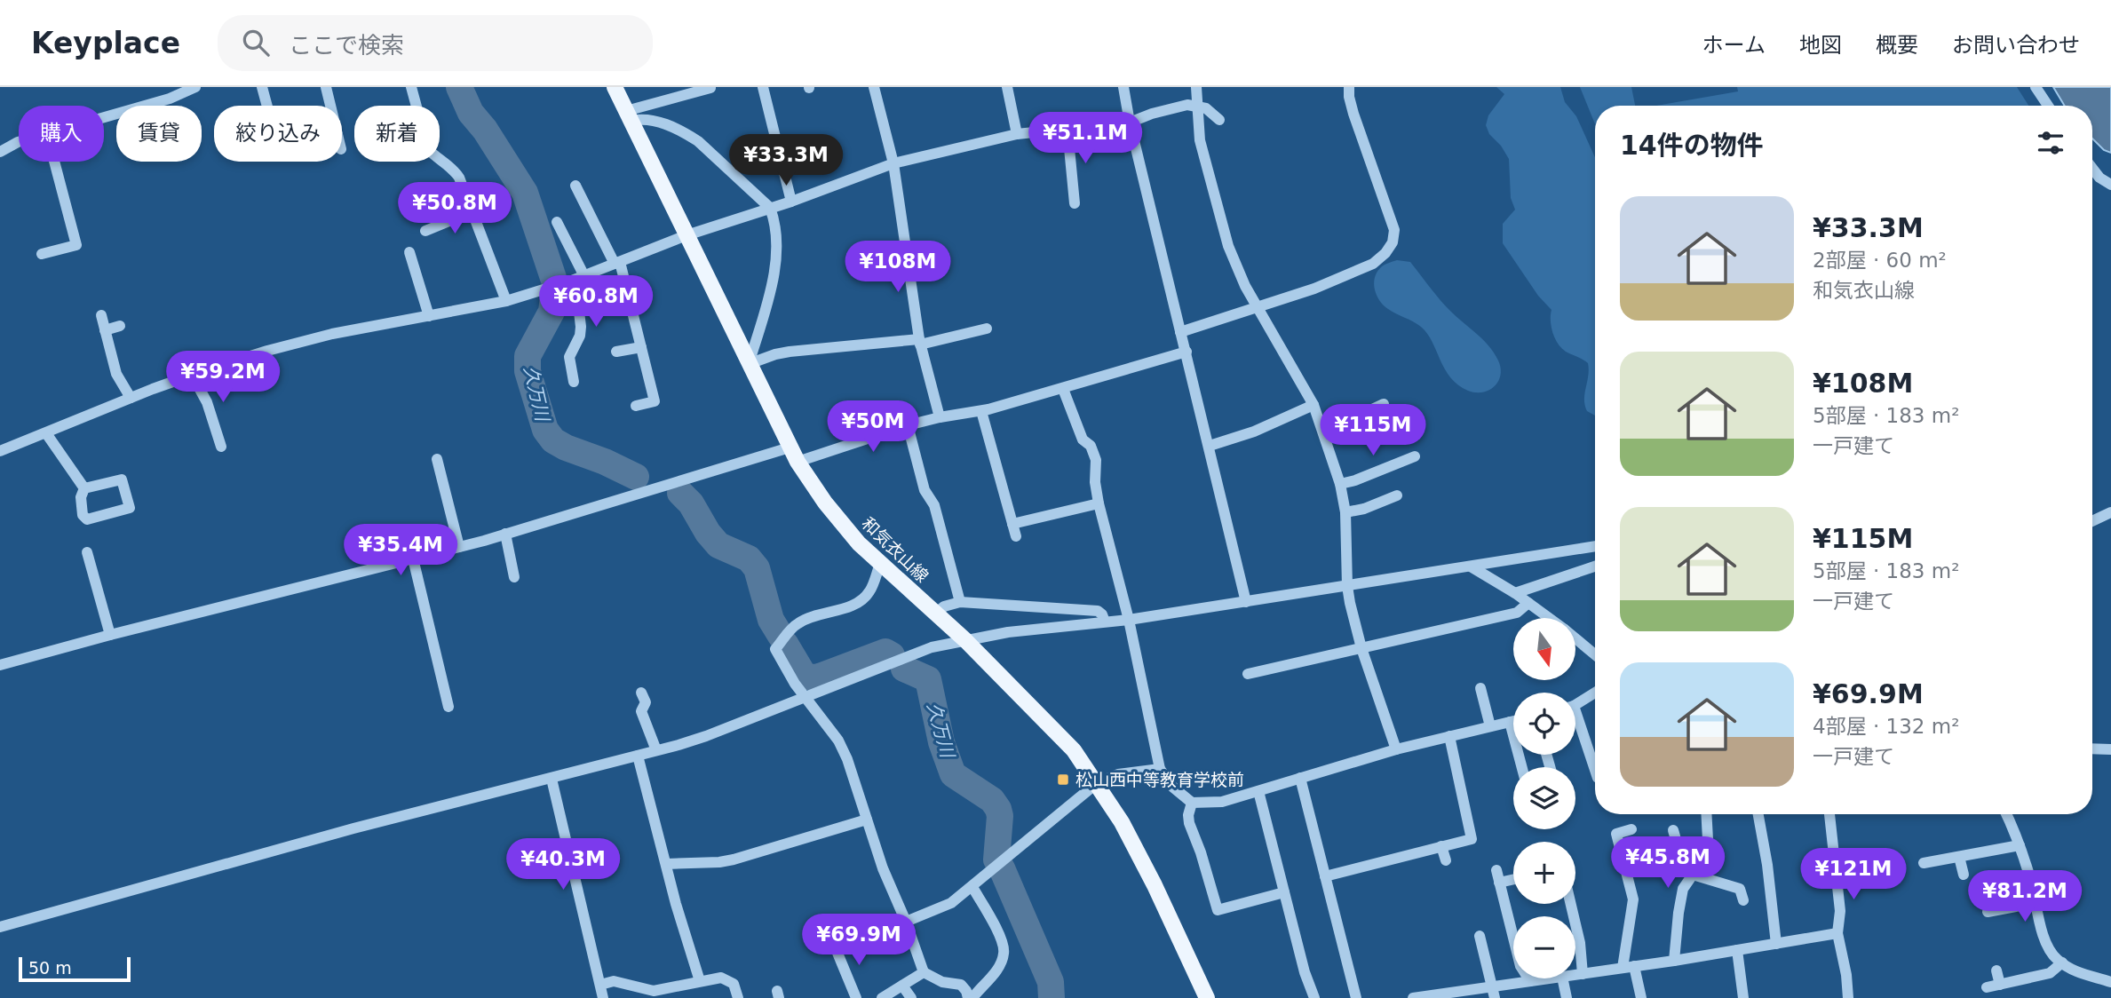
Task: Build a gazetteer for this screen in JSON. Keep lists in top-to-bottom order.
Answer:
{
  "streets": {
    "main road": ["和気衣山線"]
  },
  "water": ["久万川"],
  "places": {
    "transit": ["松山西中等教育学校前"]
  },
  "scale_bar": "50 m",
  "north": "bottom",
  "page": {
    "header": "Keyplace",
    "search": "ここで検索",
    "nav": [
      "ホーム",
      "地図",
      "概要",
      "お問い合わせ"
    ],
    "chip": [
      "購入",
      "賃貸",
      "絞り込み",
      "新着"
    ],
    "heading": "14件の物件",
    "price": [
      "¥51.1M",
      "¥33.3M",
      "¥50.8M",
      "¥108M",
      "¥60.8M",
      "¥59.2M",
      "¥50M",
      "¥115M",
      "¥35.4M",
      "¥45.8M",
      "¥40.3M",
      "¥121M",
      "¥81.2M",
      "¥69.9M"
    ],
    "list": [
      {
        "name": "¥33.3M",
        "note": "2部屋 · 60 m² · 和気衣山線"
      },
      {
        "name": "¥108M",
        "note": "5部屋 · 183 m² · 一戸建て"
      },
      {
        "name": "¥115M",
        "note": "5部屋 · 183 m² · 一戸建て"
      },
      {
        "name": "¥69.9M",
        "note": "4部屋 · 132 m² · 一戸建て"
      }
    ],
    "map_buttons": ["+", "−"],
    "scale": "50 m"
  }
}
